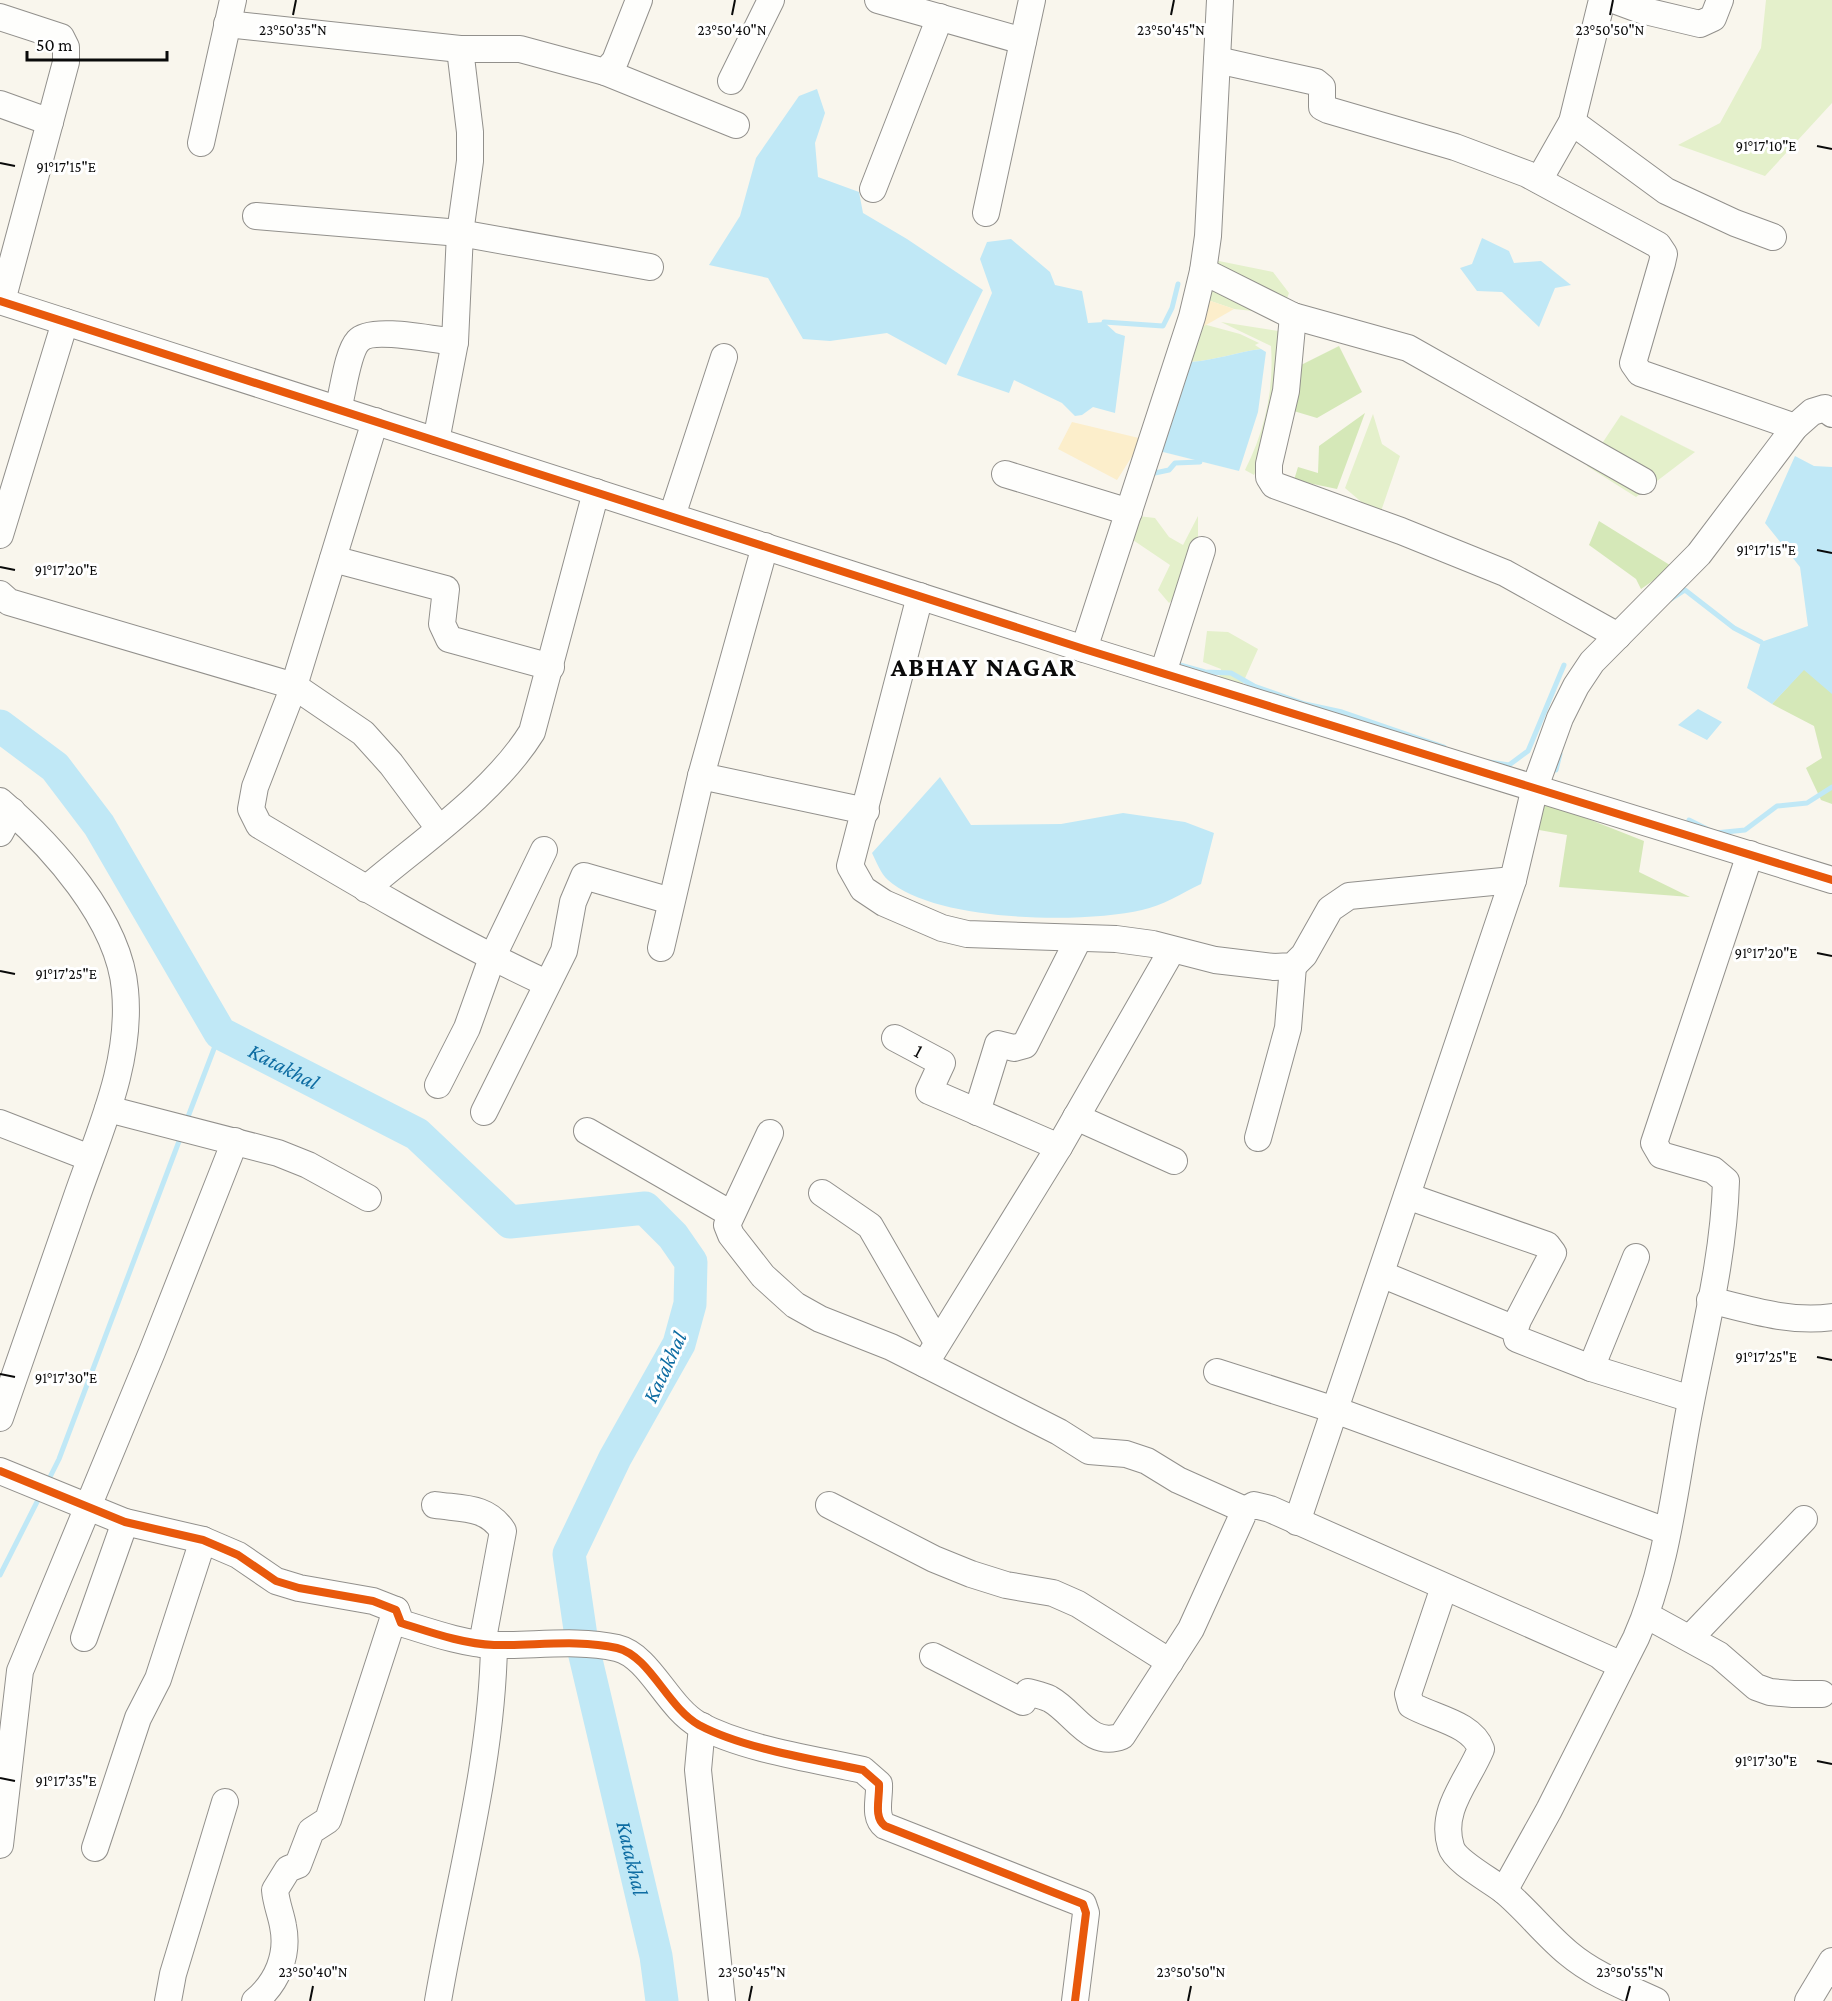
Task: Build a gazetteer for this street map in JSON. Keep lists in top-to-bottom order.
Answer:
{
  "streets": {
    "street": ["1"]
  },
  "districts": ["ABHAY NAGAR"],
  "water": ["Katakhal"],
  "scale_bar": "50 m",
  "coordinates": [
    "23°50'35\"N",
    "23°50'40\"N",
    "23°50'45\"N",
    "23°50'50\"N",
    "91°17'10\"E",
    "91°17'15\"E",
    "91°17'20\"E",
    "91°17'25\"E",
    "91°17'30\"E",
    "91°17'35\"E",
    "23°50'55\"N"
  ]
}
